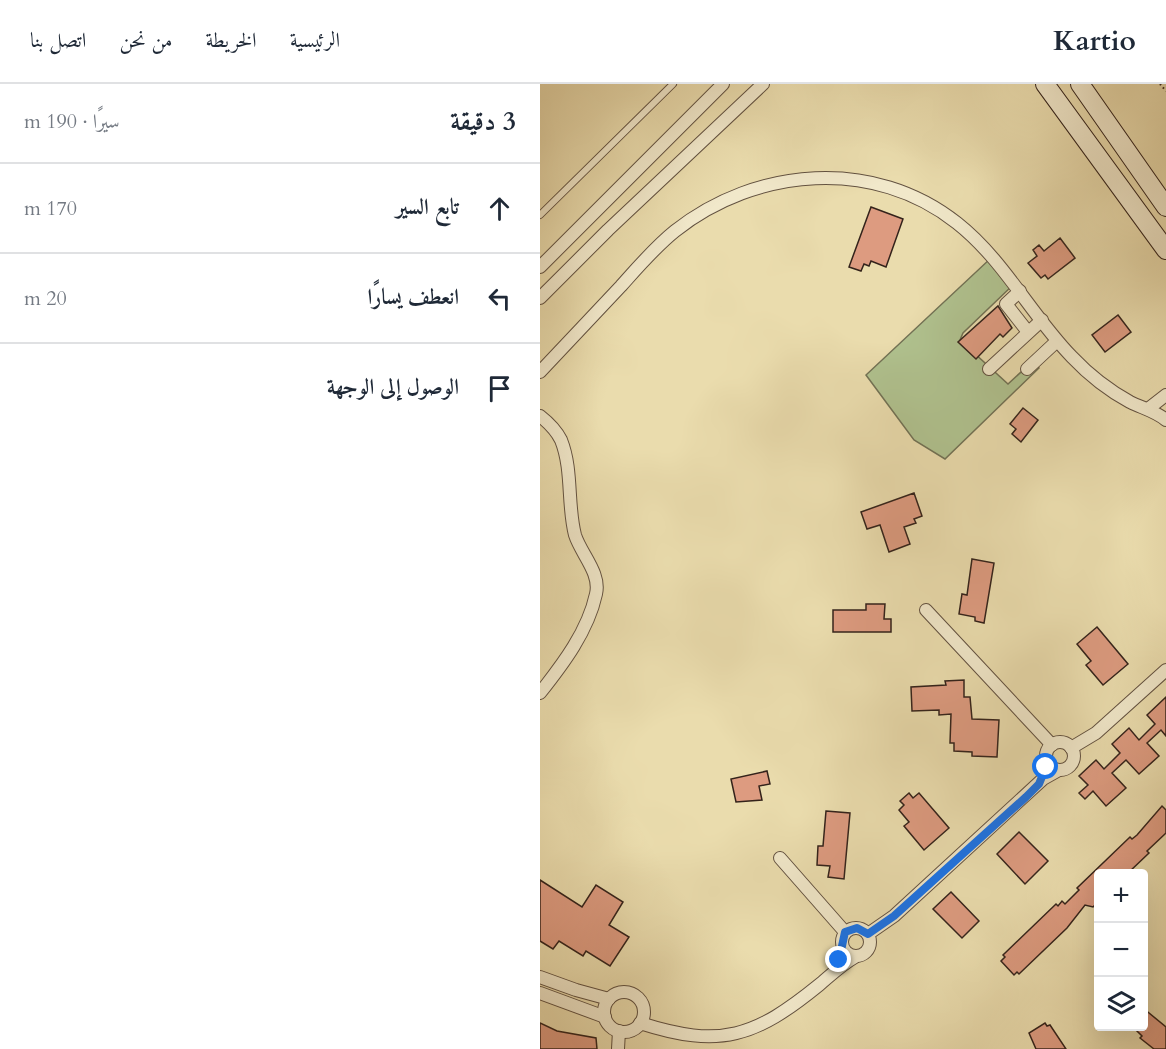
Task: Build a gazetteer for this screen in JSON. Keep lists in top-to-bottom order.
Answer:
{
  "page": {
    "header": "Kartio",
    "nav": [
      "الرئيسية",
      "الخريطة",
      "من نحن",
      "اتصل بنا"
    ],
    "heading": ["3 دقيقة", "سيرًا · 190 m"],
    "list": [
      ["تابع السير", "170 m"],
      ["انعطف يسارًا", "20 m"],
      "الوصول إلى الوجهة"
    ],
    "map_buttons": ["+", "−"]
  }
}
